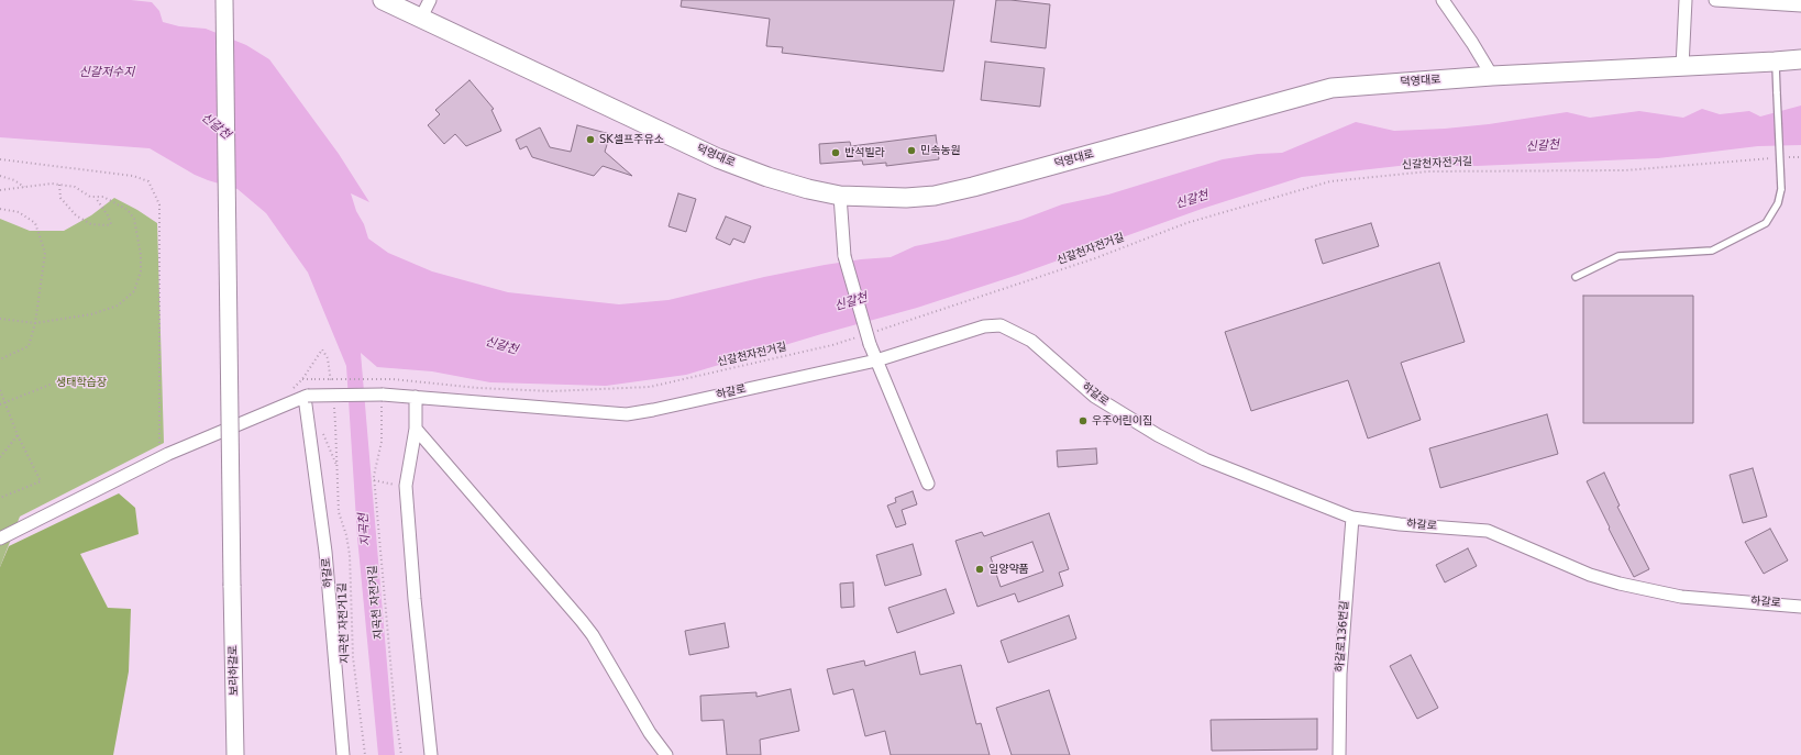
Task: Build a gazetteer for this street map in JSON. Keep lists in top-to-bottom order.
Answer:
{
  "streets": {
    "main road": ["덕영대로", "보라하갈로"],
    "street": ["하갈로", "하갈로136번길"],
    "path": ["신갈천자전거길", "지곡천 자전거길", "지곡천 자전거1길"]
  },
  "crossings": [
    ["하갈로", "지곡천 자전거길"],
    ["하갈로", "지곡천 자전거1길"],
    ["하갈로", "하갈로136번길"]
  ],
  "water": ["신갈저수지", "신갈천", "지곡천"],
  "parks": ["생태학습장"],
  "places": [
    "SK셀프주유소",
    "민속농원",
    "반석빌라",
    "우주어린이집",
    "일양약품"
  ]
}
